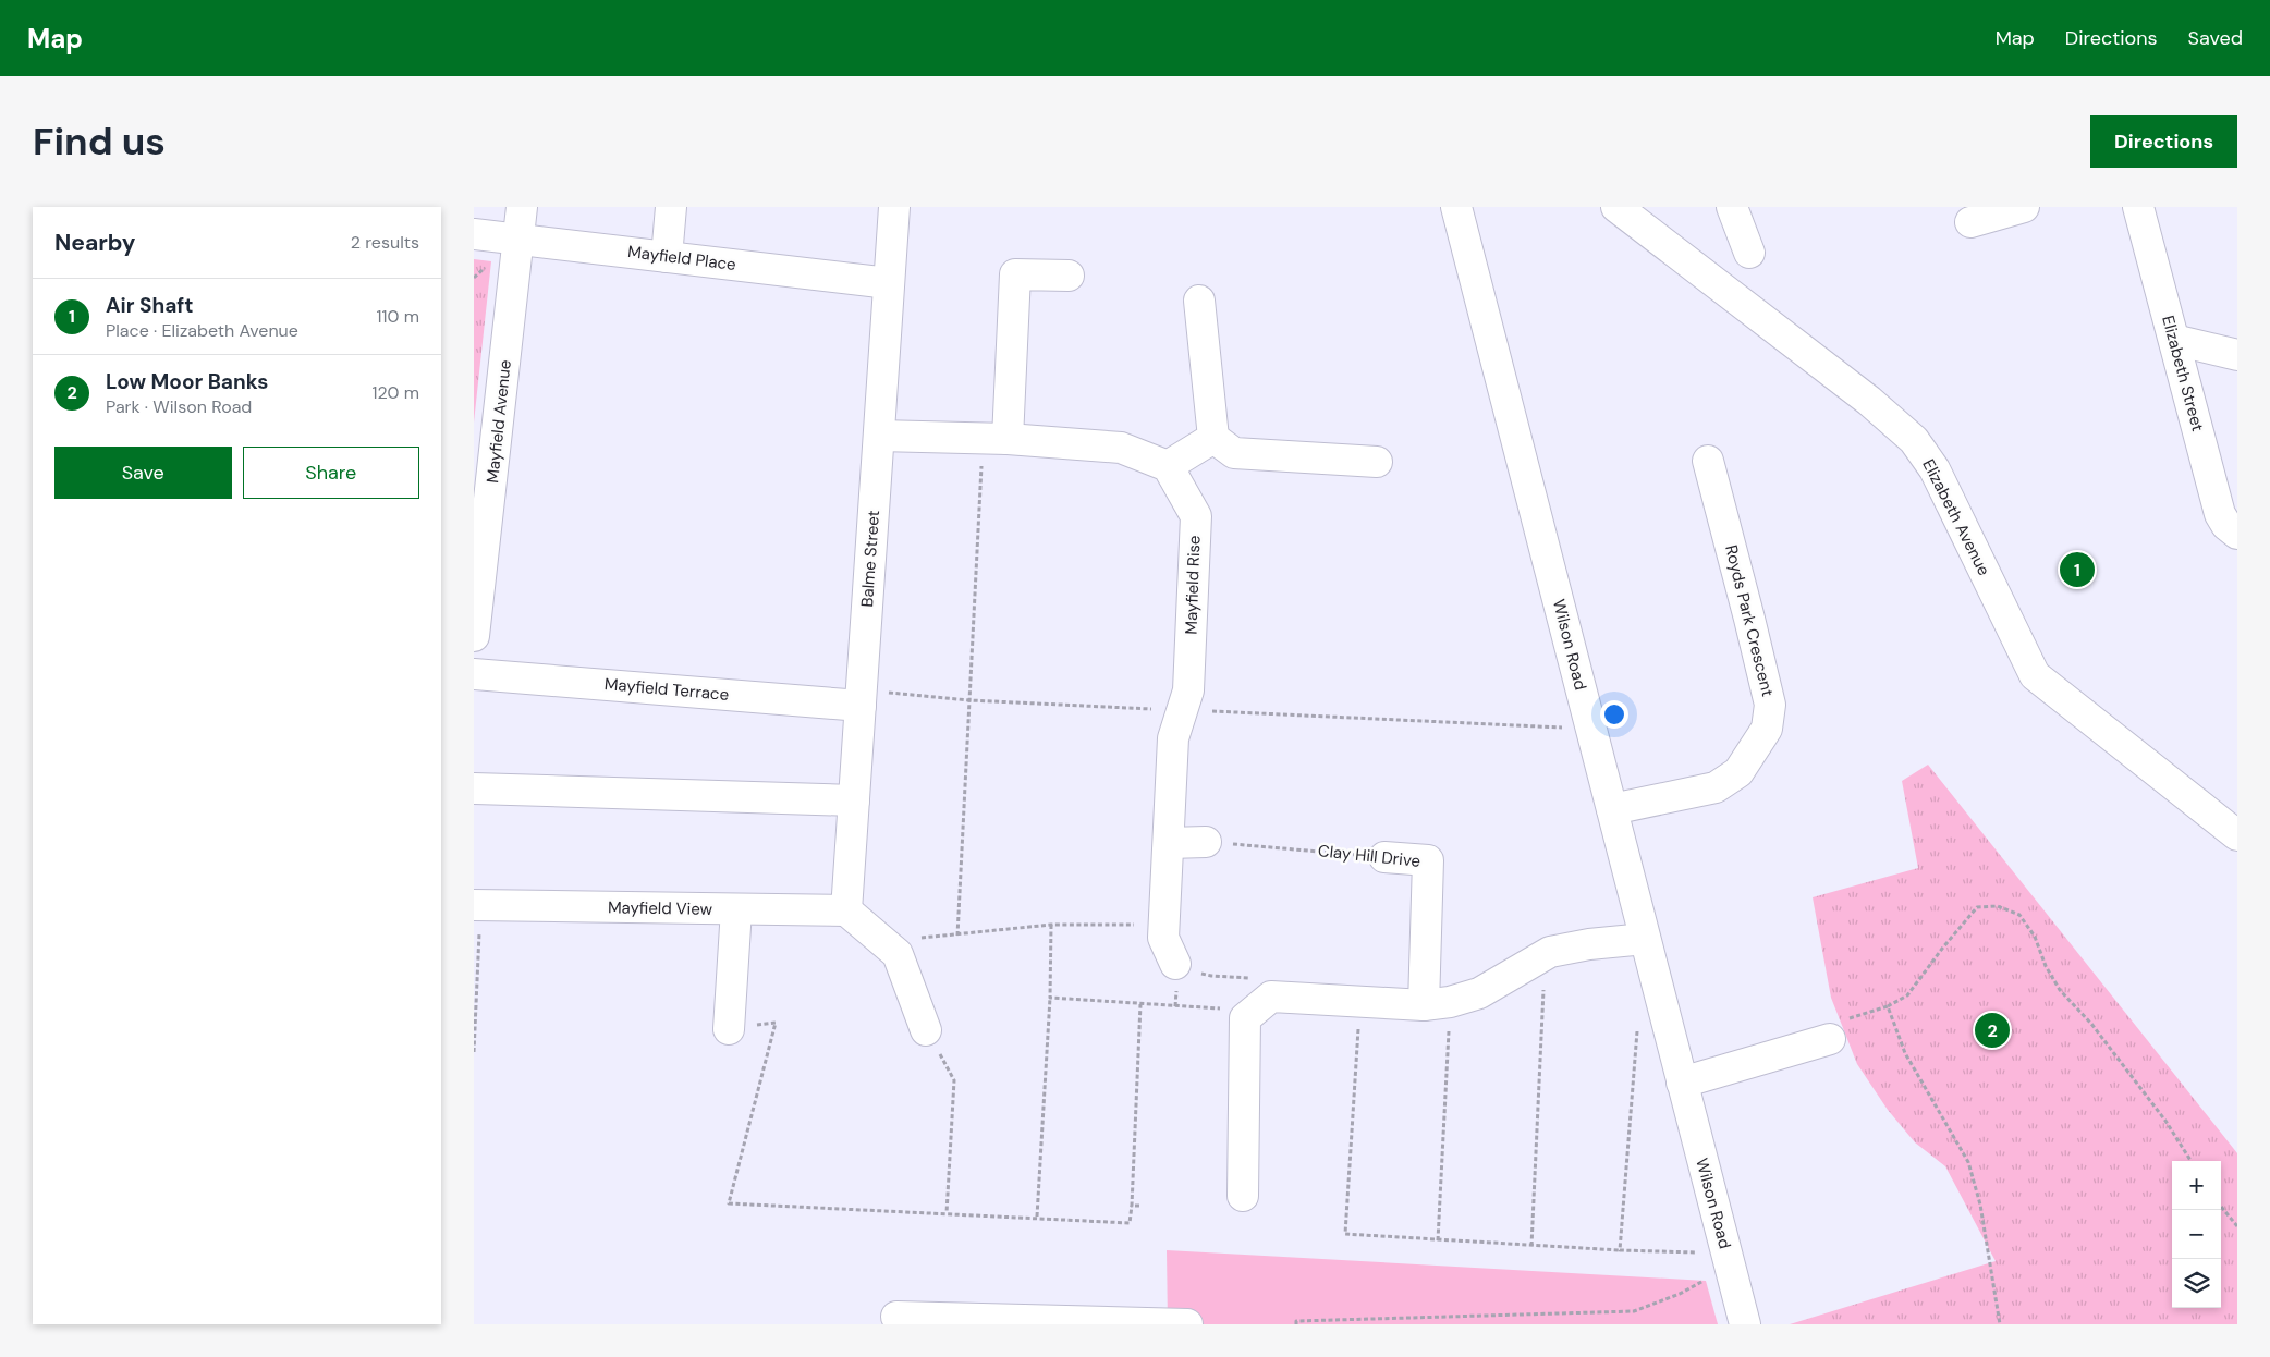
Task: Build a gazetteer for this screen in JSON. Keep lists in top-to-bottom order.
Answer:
{
  "streets": {
    "street": [
      "Mayfield Place",
      "Elizabeth Street",
      "Mayfield Avenue",
      "Elizabeth Avenue",
      "Balme Street",
      "Mayfield Rise",
      "Royds Park Crescent",
      "Wilson Road",
      "Mayfield Terrace",
      "Clay Hill Drive",
      "Mayfield View"
    ]
  },
  "crossings": [
    ["Mayfield Place", "Mayfield Avenue"],
    ["Mayfield Place", "Balme Street"],
    ["Balme Street", "Mayfield Terrace"],
    ["Balme Street", "Mayfield View"],
    ["Royds Park Crescent", "Wilson Road"]
  ],
  "page": {
    "header": "Map",
    "nav": ["Map", "Directions", "Saved"],
    "buttons": [
      "Directions",
      ["Save", "Share"]
    ],
    "title": "Find us",
    "heading": ["Nearby", "2 results"],
    "list": [
      {
        "mark": "1",
        "name": "Air Shaft",
        "note": "Place · Elizabeth Avenue",
        "value": "110 m"
      },
      {
        "mark": "2",
        "name": "Low Moor Banks",
        "note": "Park · Wilson Road",
        "value": "120 m"
      }
    ],
    "pins": ["1", "2"],
    "map_buttons": ["+", "−"]
  }
}
